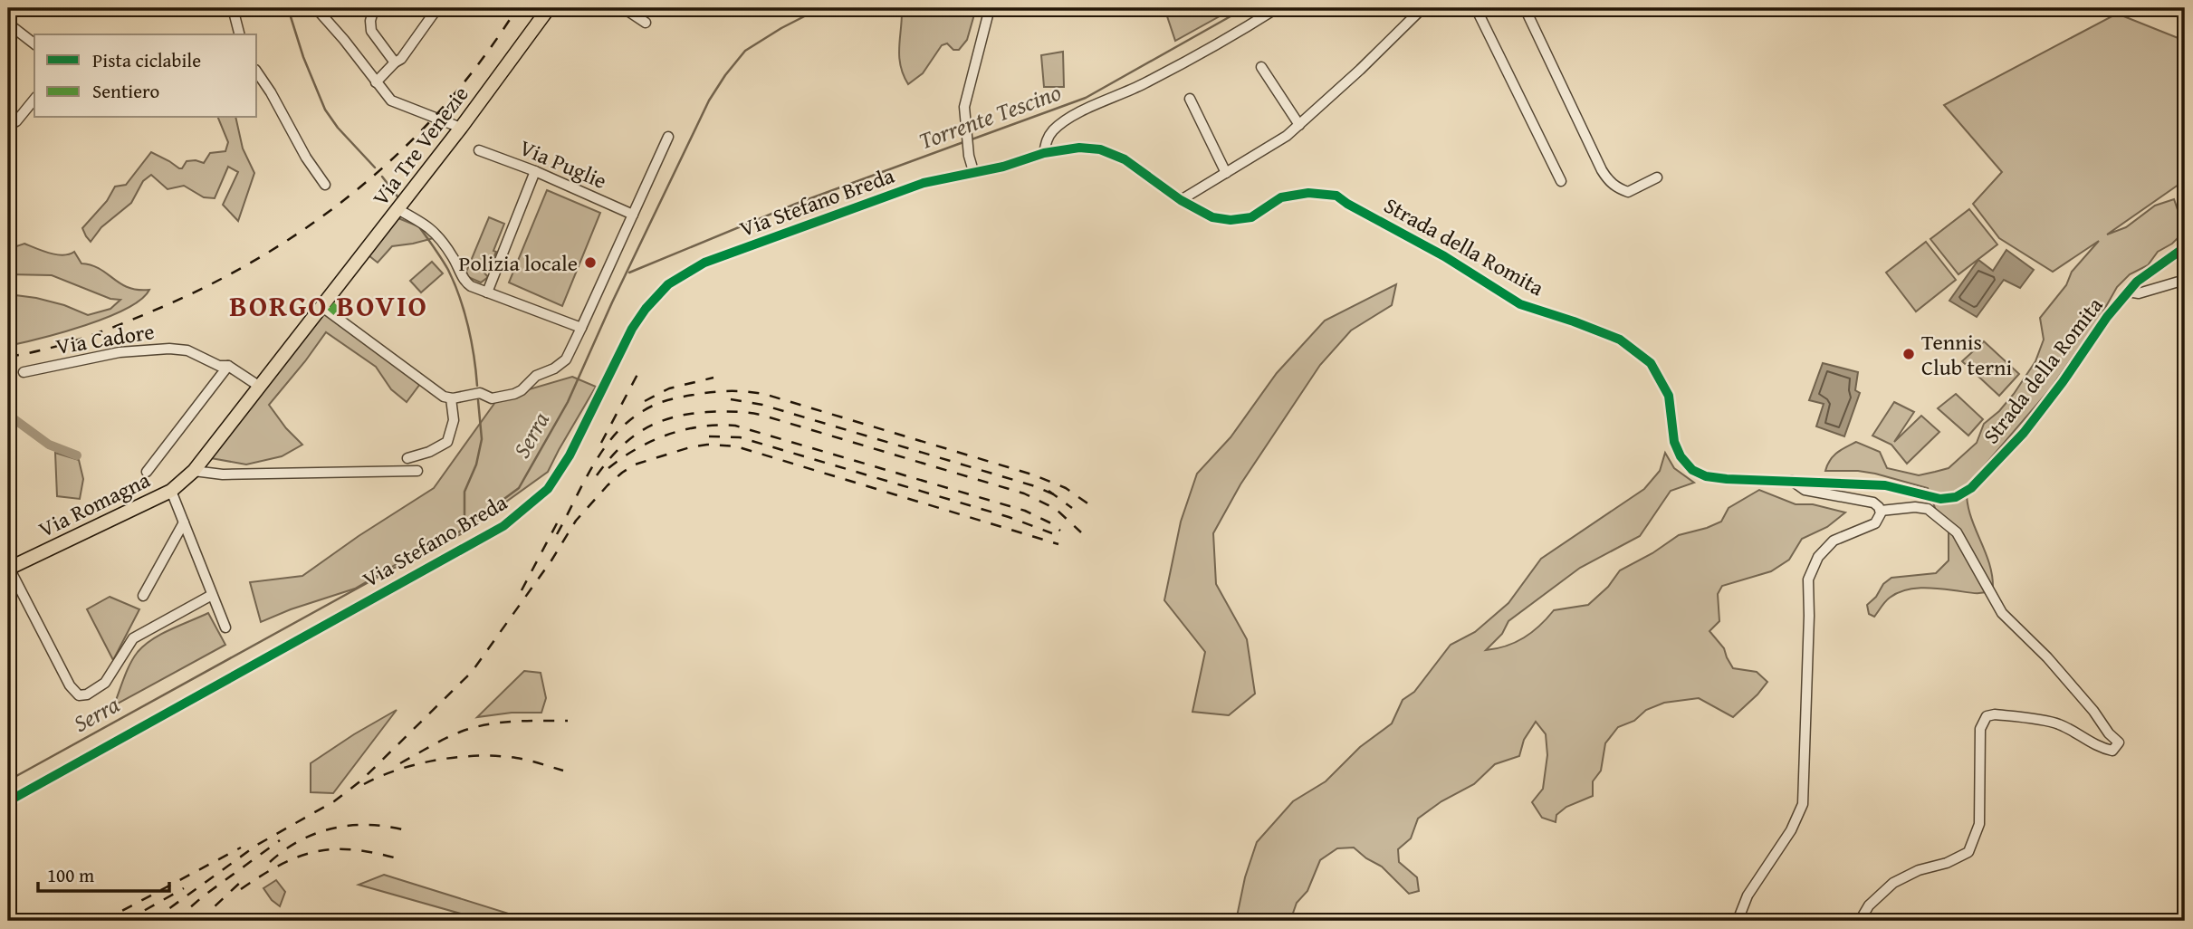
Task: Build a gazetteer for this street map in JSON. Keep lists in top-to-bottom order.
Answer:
{
  "streets": {
    "main road": ["Via Tre Venezie", "Via Romagna"],
    "street": [
      "Via Puglie",
      "Via Stefano Breda",
      "Strada della Romita",
      "Via Cadore"
    ]
  },
  "crossings": [
    ["Via Tre Venezie", "Via Cadore"],
    ["Via Tre Venezie", "Via Romagna"],
    ["Via Stefano Breda", "Strada della Romita"]
  ],
  "districts": ["BORGO BOVIO"],
  "water": ["Torrente Tescino", "Serra"],
  "places": ["Polizia locale", "Tennis Club terni"],
  "legend": ["Pista ciclabile", "Sentiero"],
  "scale_bar": "100 m"
}
